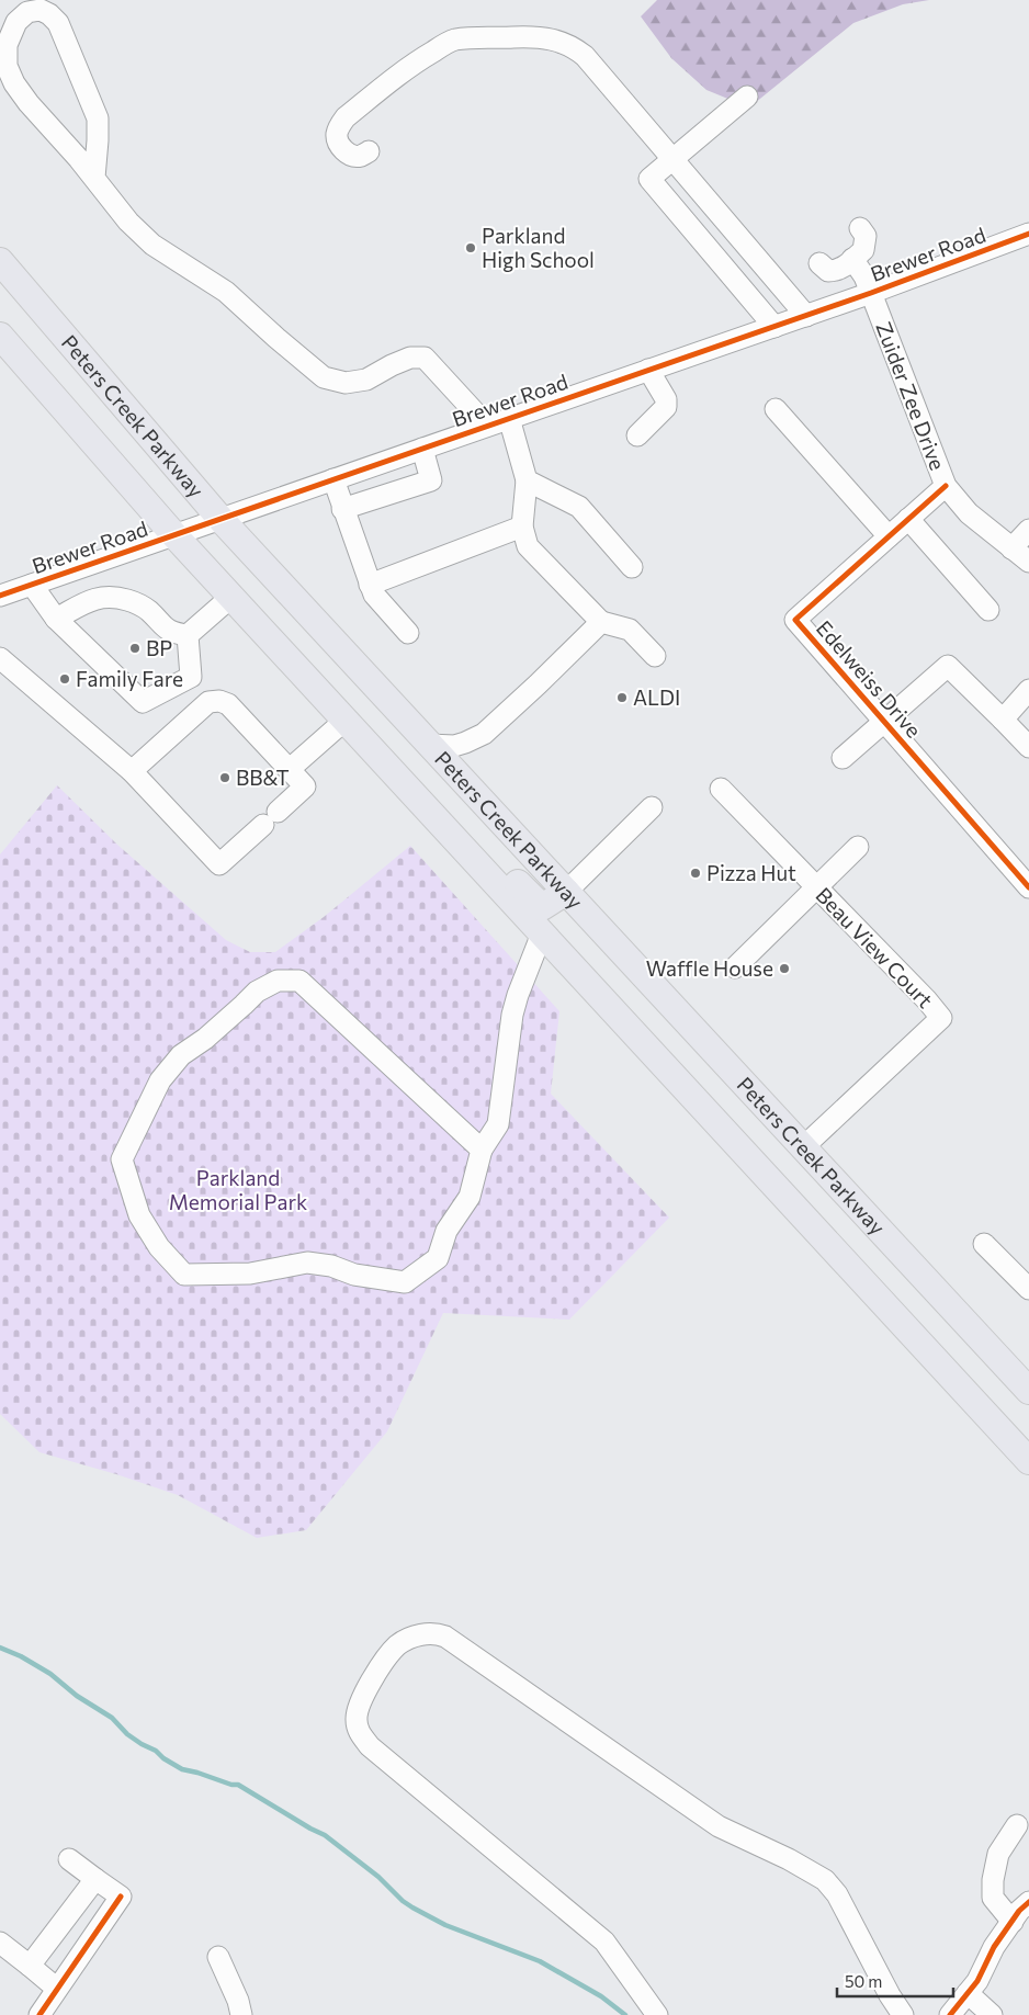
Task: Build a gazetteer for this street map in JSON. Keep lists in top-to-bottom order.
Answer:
{
  "streets": {
    "main road": ["Peters Creek Parkway"],
    "street": [
      "Brewer Road",
      "Zuider Zee Drive",
      "Edelweiss Drive",
      "Beau View Court"
    ]
  },
  "crossings": [
    ["Brewer Road", "Zuider Zee Drive"],
    ["Brewer Road", "Peters Creek Parkway"],
    ["Zuider Zee Drive", "Edelweiss Drive"],
    ["Peters Creek Parkway", "Beau View Court"]
  ],
  "parks": ["Parkland Memorial Park"],
  "places": [
    "Parkland High School",
    "BP",
    "Family Fare",
    "ALDI",
    "BB&T",
    "Pizza Hut",
    "Waffle House"
  ],
  "scale_bar": "50 m"
}
